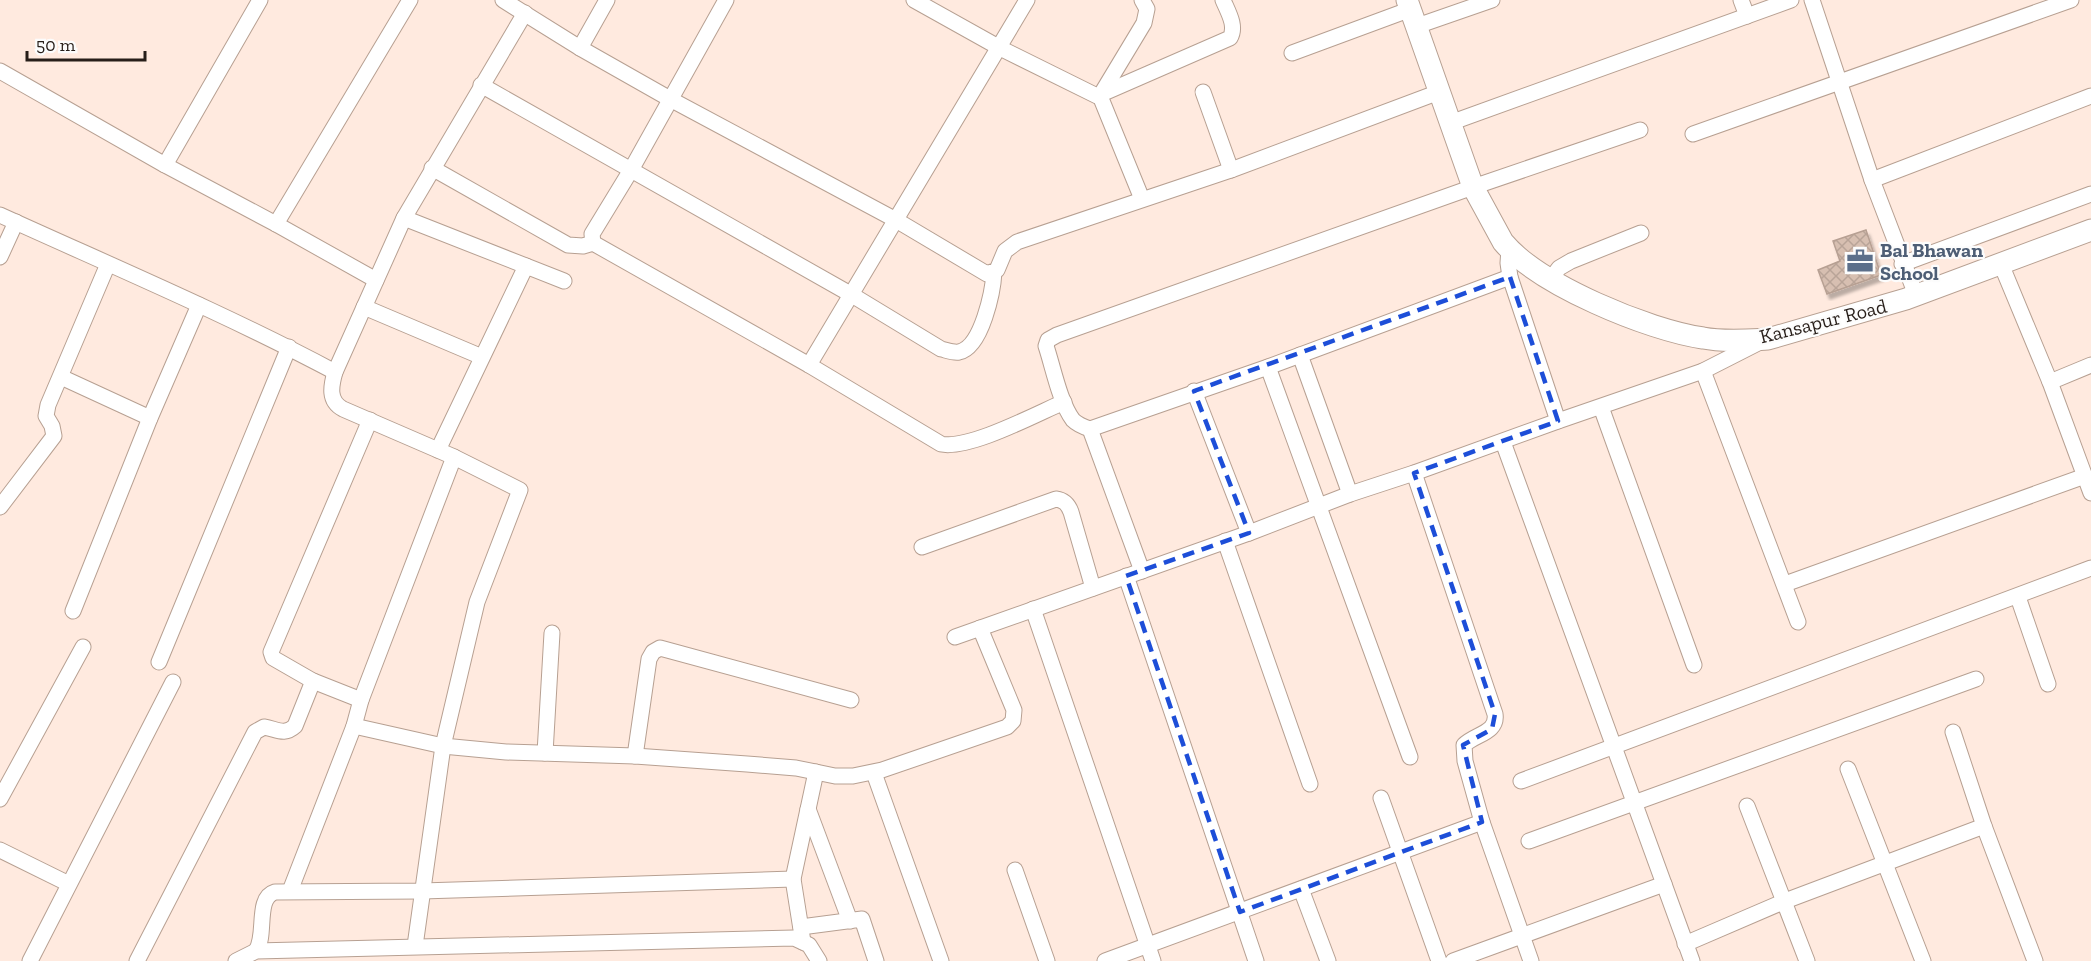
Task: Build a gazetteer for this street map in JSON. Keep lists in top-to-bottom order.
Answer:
{
  "streets": {
    "street": ["Kansapur Road"]
  },
  "places": {
    "office": ["Bal Bhawan School"]
  },
  "scale_bar": "50 m"
}
